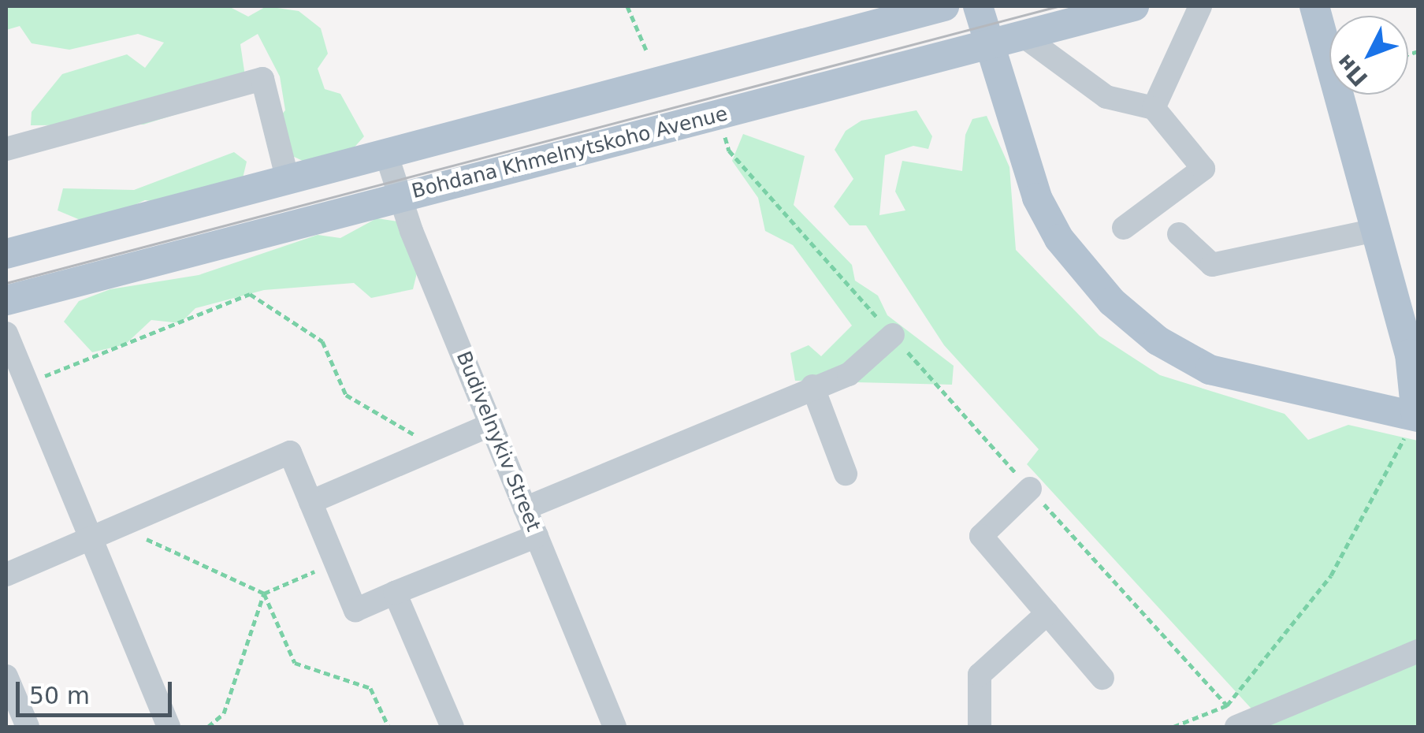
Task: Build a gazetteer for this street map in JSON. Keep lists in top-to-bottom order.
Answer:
{
  "streets": {
    "main road": ["Bohdana Khmelnytskoho Avenue"],
    "street": ["Budivelnykiv Street"]
  },
  "crossings": [
    ["Bohdana Khmelnytskoho Avenue", "Budivelnykiv Street"]
  ],
  "scale_bar": "50 m",
  "north": "bottom left"
}
